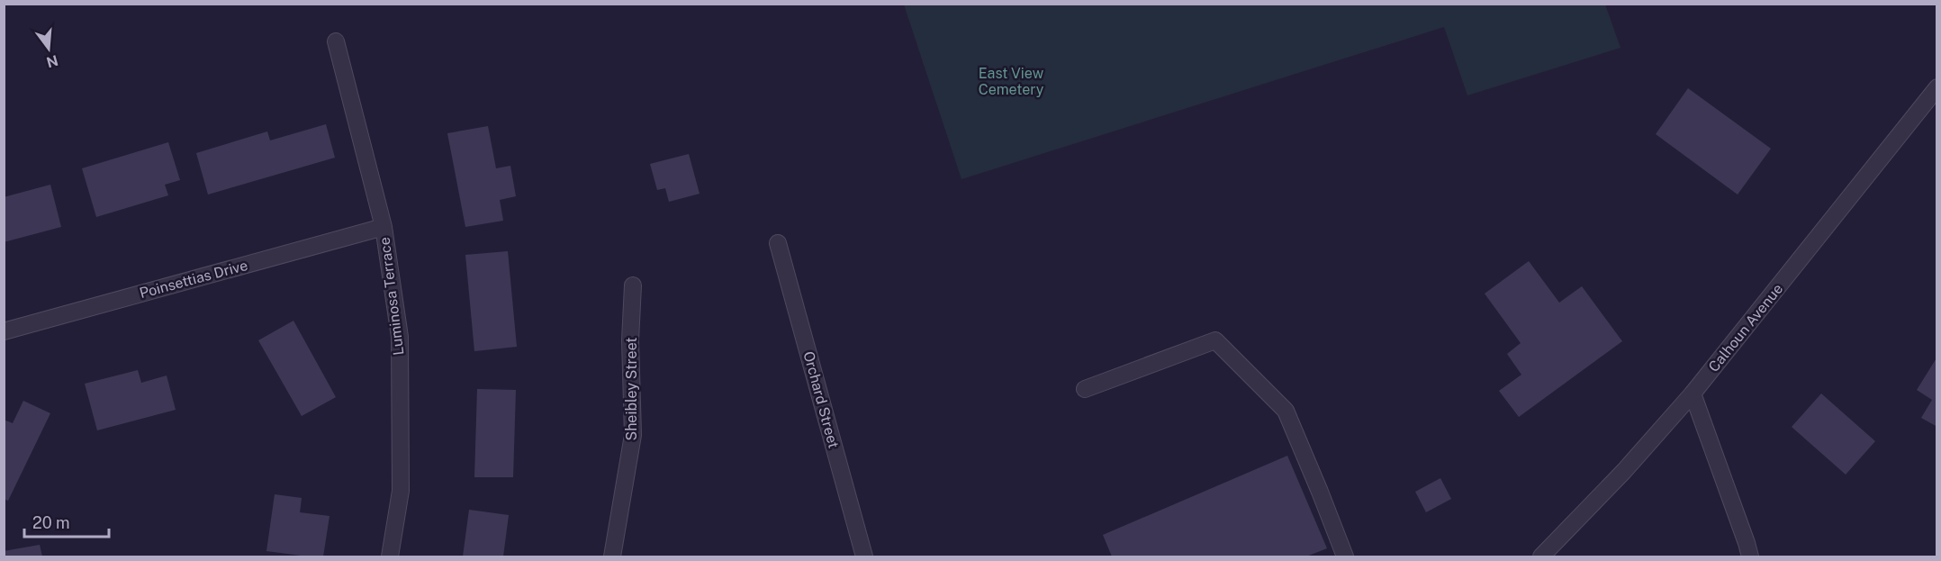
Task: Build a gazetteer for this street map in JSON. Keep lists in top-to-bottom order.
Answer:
{
  "streets": {
    "street": [
      "Poinsettias Drive",
      "Luminosa Terrace",
      "Calhoun Avenue",
      "Sheibley Street",
      "Orchard Street"
    ]
  },
  "crossings": [
    ["Poinsettias Drive", "Luminosa Terrace"]
  ],
  "parks": ["East View Cemetery"],
  "scale_bar": "20 m",
  "north": "bottom"
}
